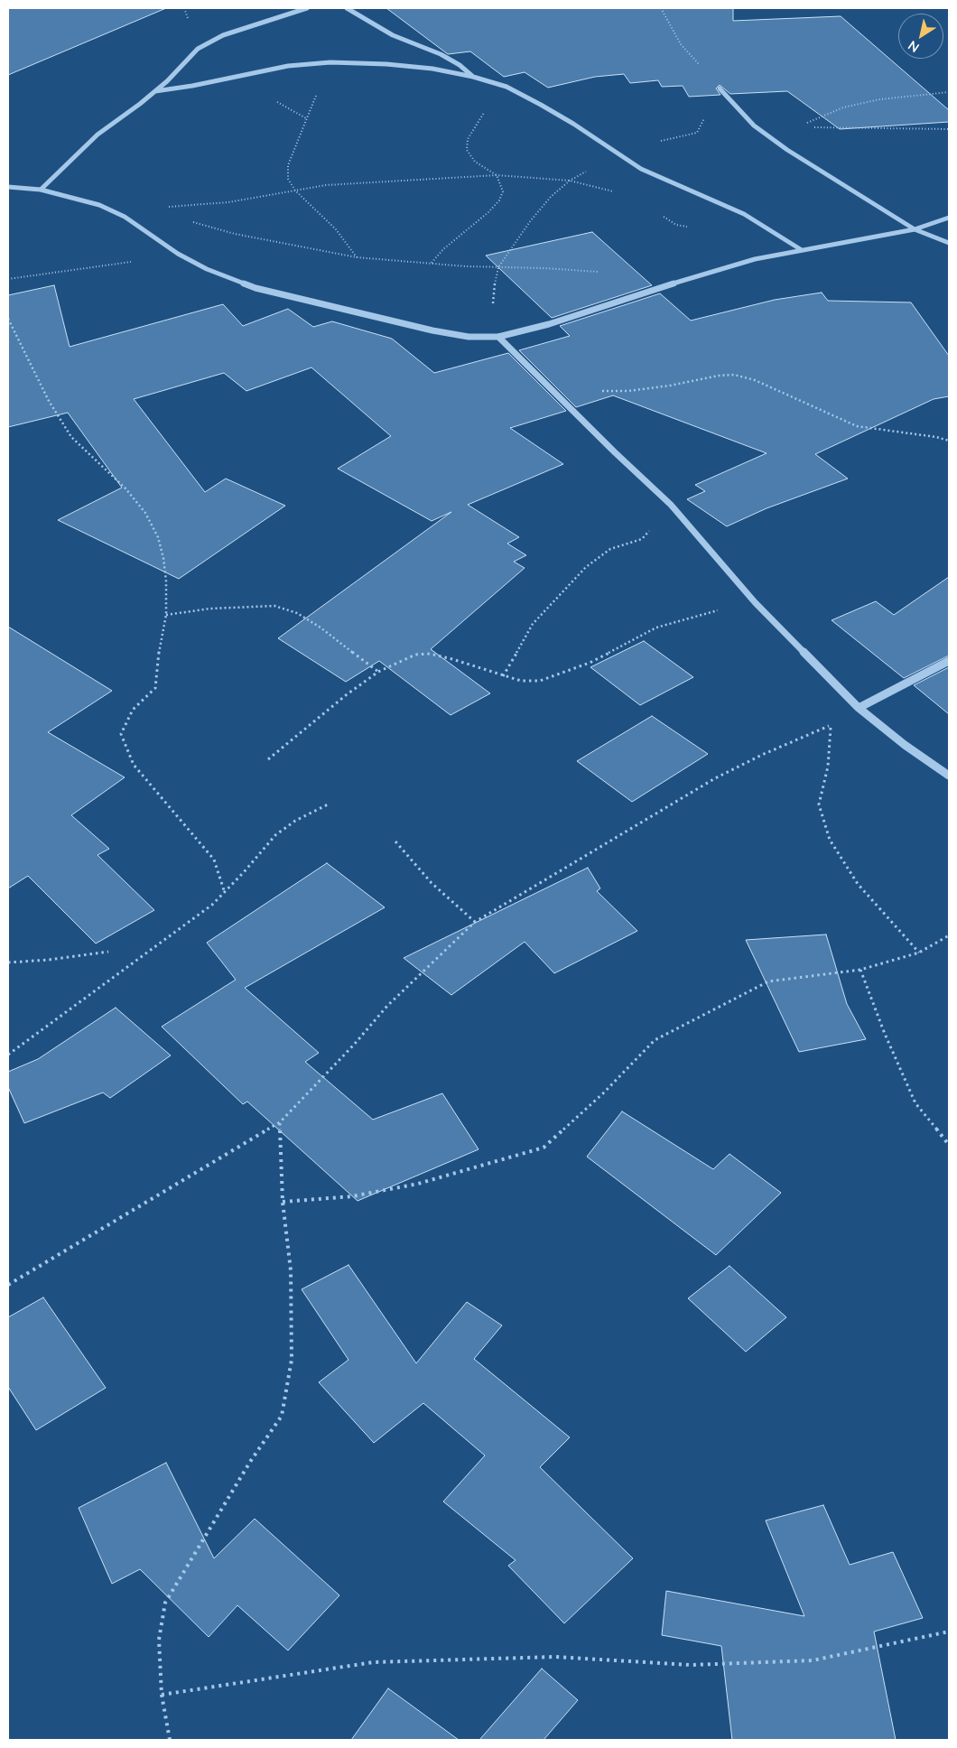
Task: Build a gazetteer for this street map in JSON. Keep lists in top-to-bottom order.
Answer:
{
  "north": "bottom left"
}
